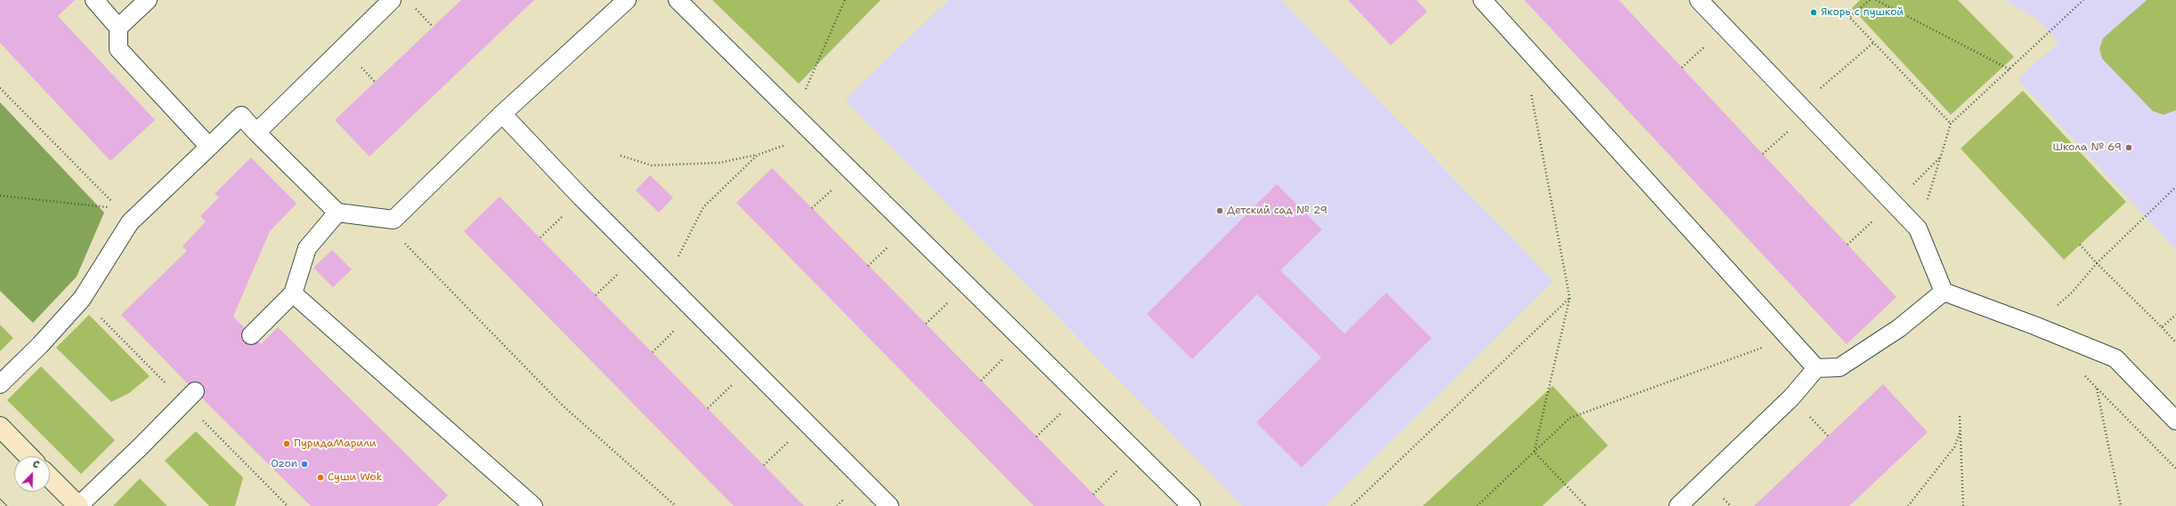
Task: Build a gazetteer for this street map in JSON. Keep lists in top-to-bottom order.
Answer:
{
  "places": [
    "Якорь с пушкой",
    "Школа № 69",
    "Детский сад № 29",
    "ПуридаМарили",
    "Ozon",
    "Суши Wok"
  ],
  "north": "top right"
}
